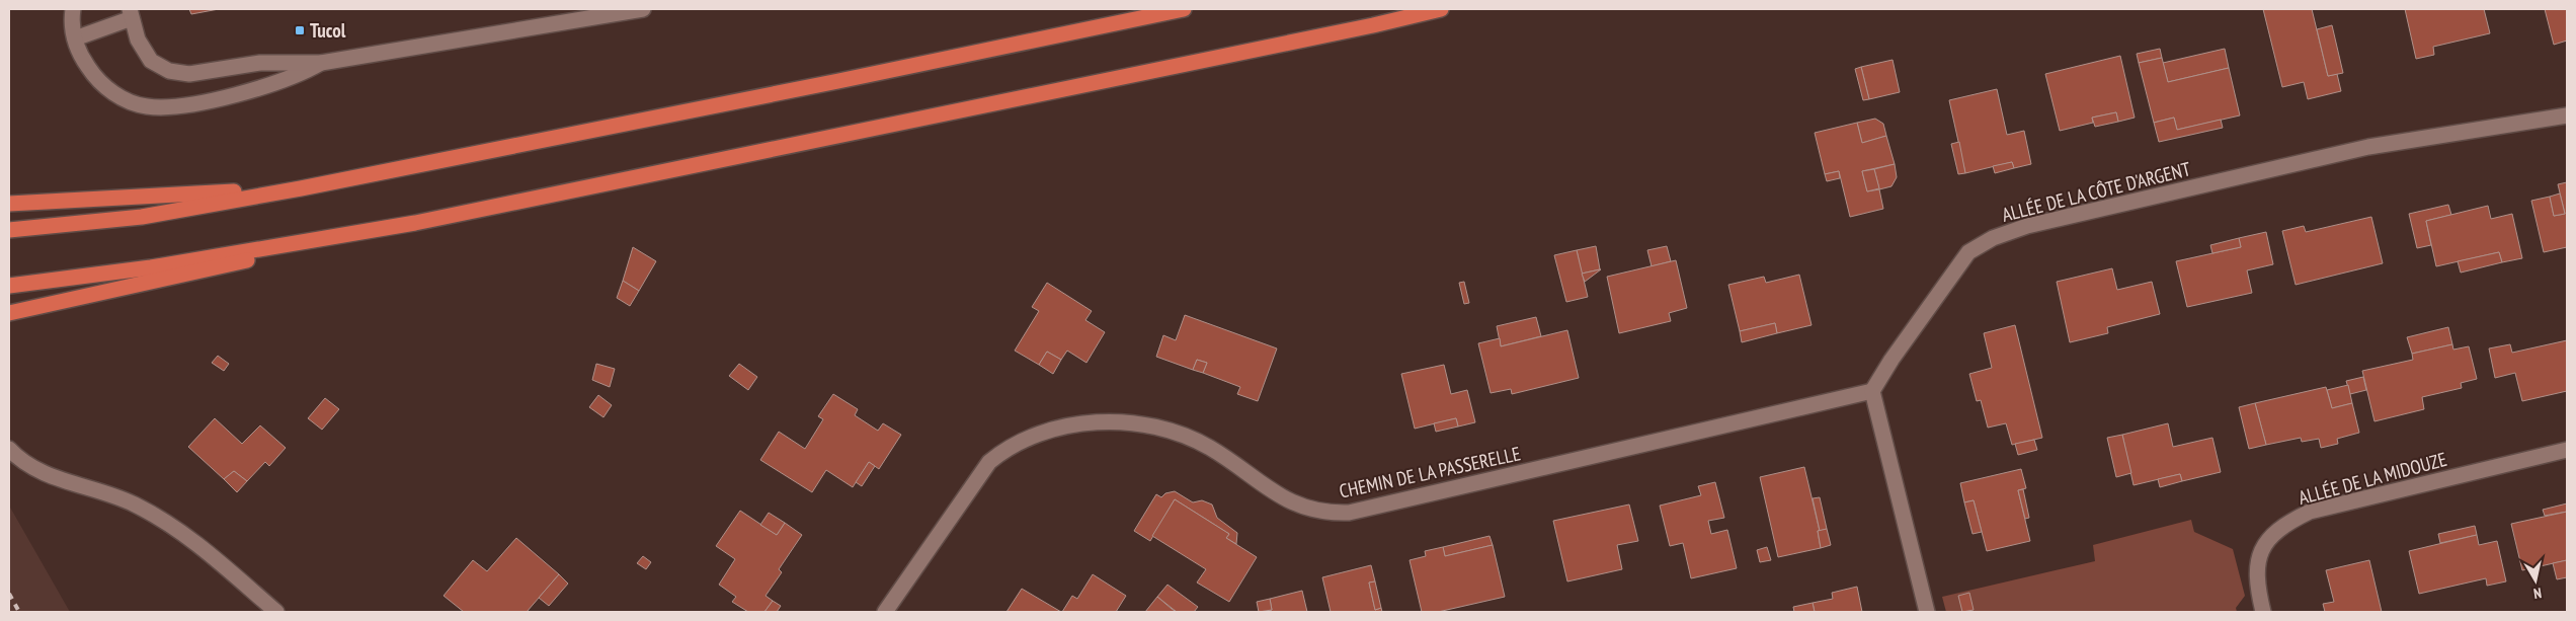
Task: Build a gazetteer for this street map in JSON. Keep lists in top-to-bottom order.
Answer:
{
  "streets": {
    "street": ["ALLÉE DE LA CÔTE D'ARGENT", "CHEMIN DE LA PASSERELLE", "ALLÉE DE LA MIDOUZE"]
  },
  "crossings": [
    ["ALLÉE DE LA CÔTE D'ARGENT", "CHEMIN DE LA PASSERELLE"]
  ],
  "places": {
    "transit": ["Tucol"]
  },
  "north": "bottom"
}
